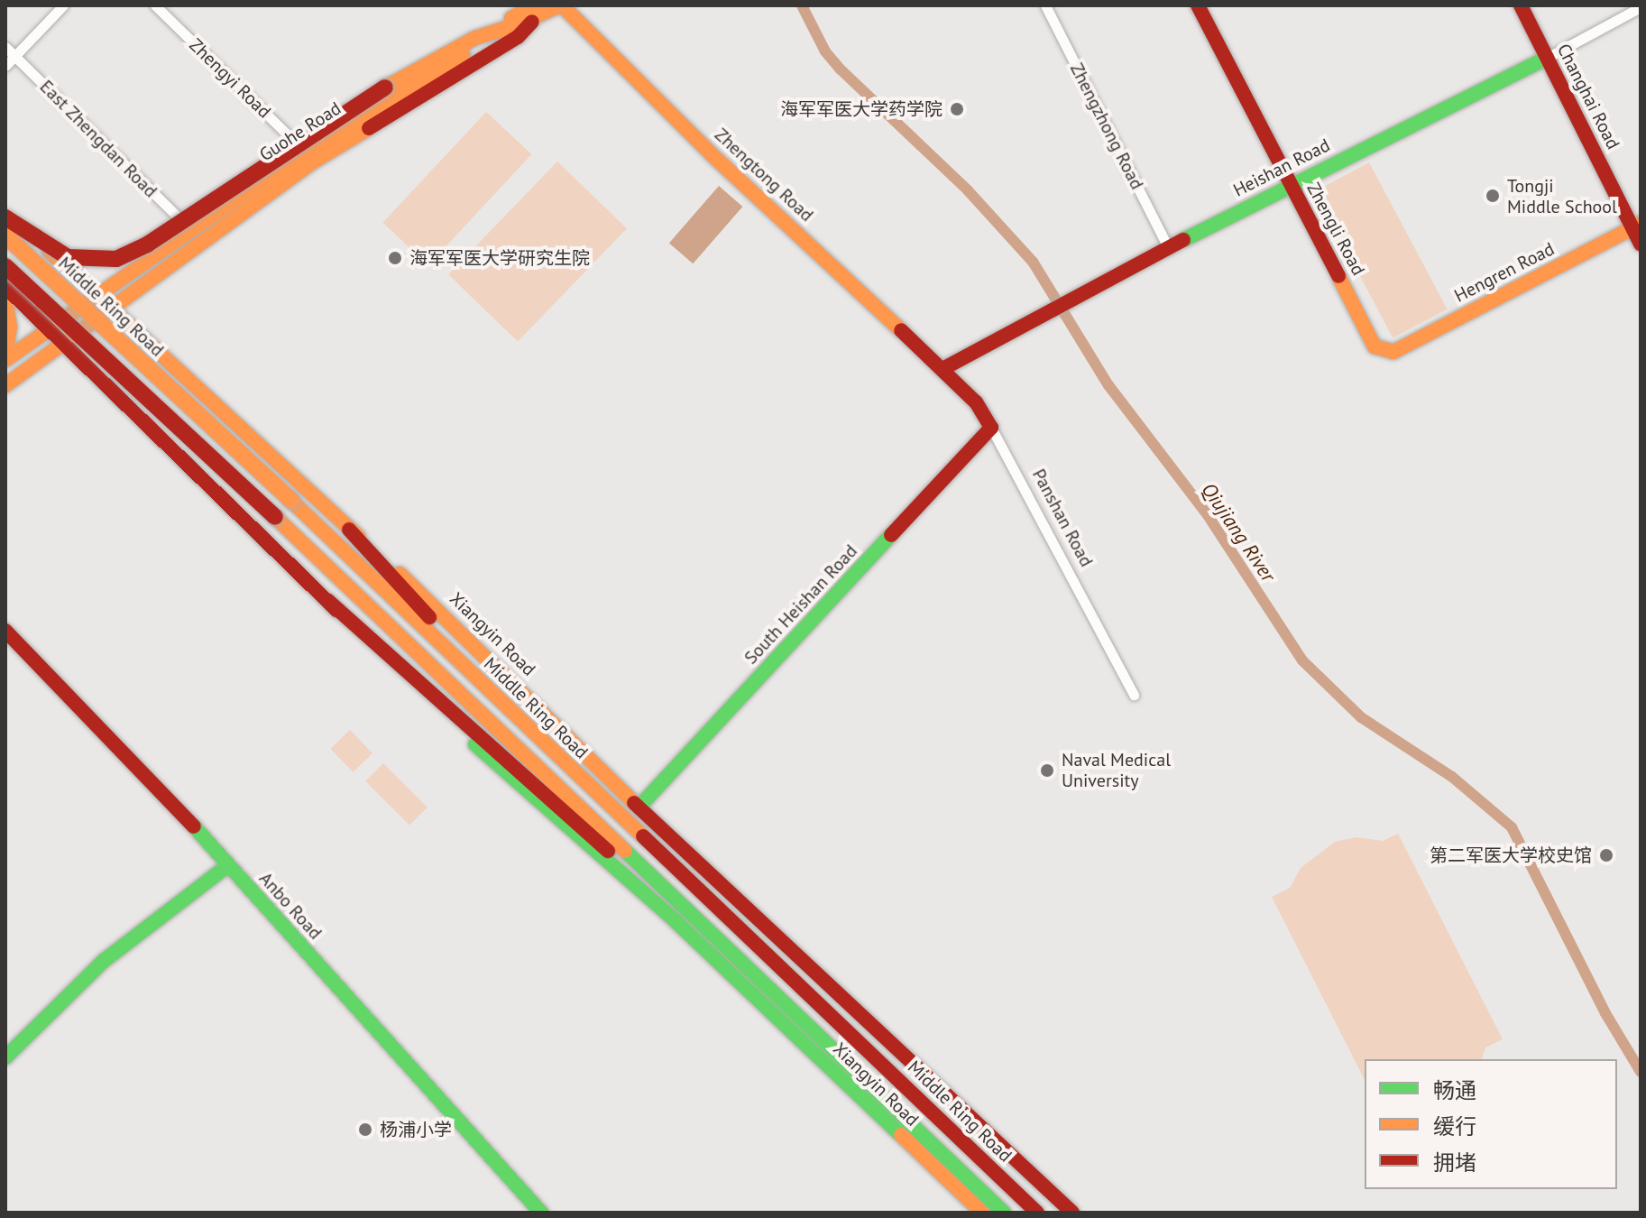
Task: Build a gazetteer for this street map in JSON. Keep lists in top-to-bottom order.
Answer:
{
  "streets": {
    "main road": [
      "Changhai Road",
      "Guohe Road",
      "Heishan Road",
      "Zhengtong Road",
      "Zhengli Road",
      "Hengren Road",
      "Middle Ring Road",
      "Panshan Road",
      "South Heishan Road",
      "Xiangyin Road",
      "Anbo Road"
    ],
    "street": ["Zhengyi Road", "Zhengzhong Road", "East Zhengdan Road"]
  },
  "crossings": [
    ["Zhengyi Road", "Guohe Road"],
    ["Changhai Road", "Heishan Road"],
    ["Changhai Road", "Hengren Road"],
    ["Zhengzhong Road", "Heishan Road"],
    ["Guohe Road", "East Zhengdan Road"],
    ["Guohe Road", "Zhengtong Road"],
    ["Guohe Road", "Xiangyin Road"],
    ["Heishan Road", "Zhengtong Road"],
    ["Heishan Road", "Zhengli Road"],
    ["Heishan Road", "Panshan Road"],
    ["Zhengtong Road", "Panshan Road"],
    ["Zhengli Road", "Hengren Road"],
    ["Panshan Road", "South Heishan Road"],
    ["South Heishan Road", "Xiangyin Road"]
  ],
  "water": ["Qiujiang River"],
  "places": [
    "海军军医大学药学院",
    "Tongji Middle School",
    "海军军医大学研究生院",
    "Naval Medical University",
    "第二军医大学校史馆",
    "杨浦小学"
  ],
  "legend": ["畅通", "缓行", "拥堵"]
}
